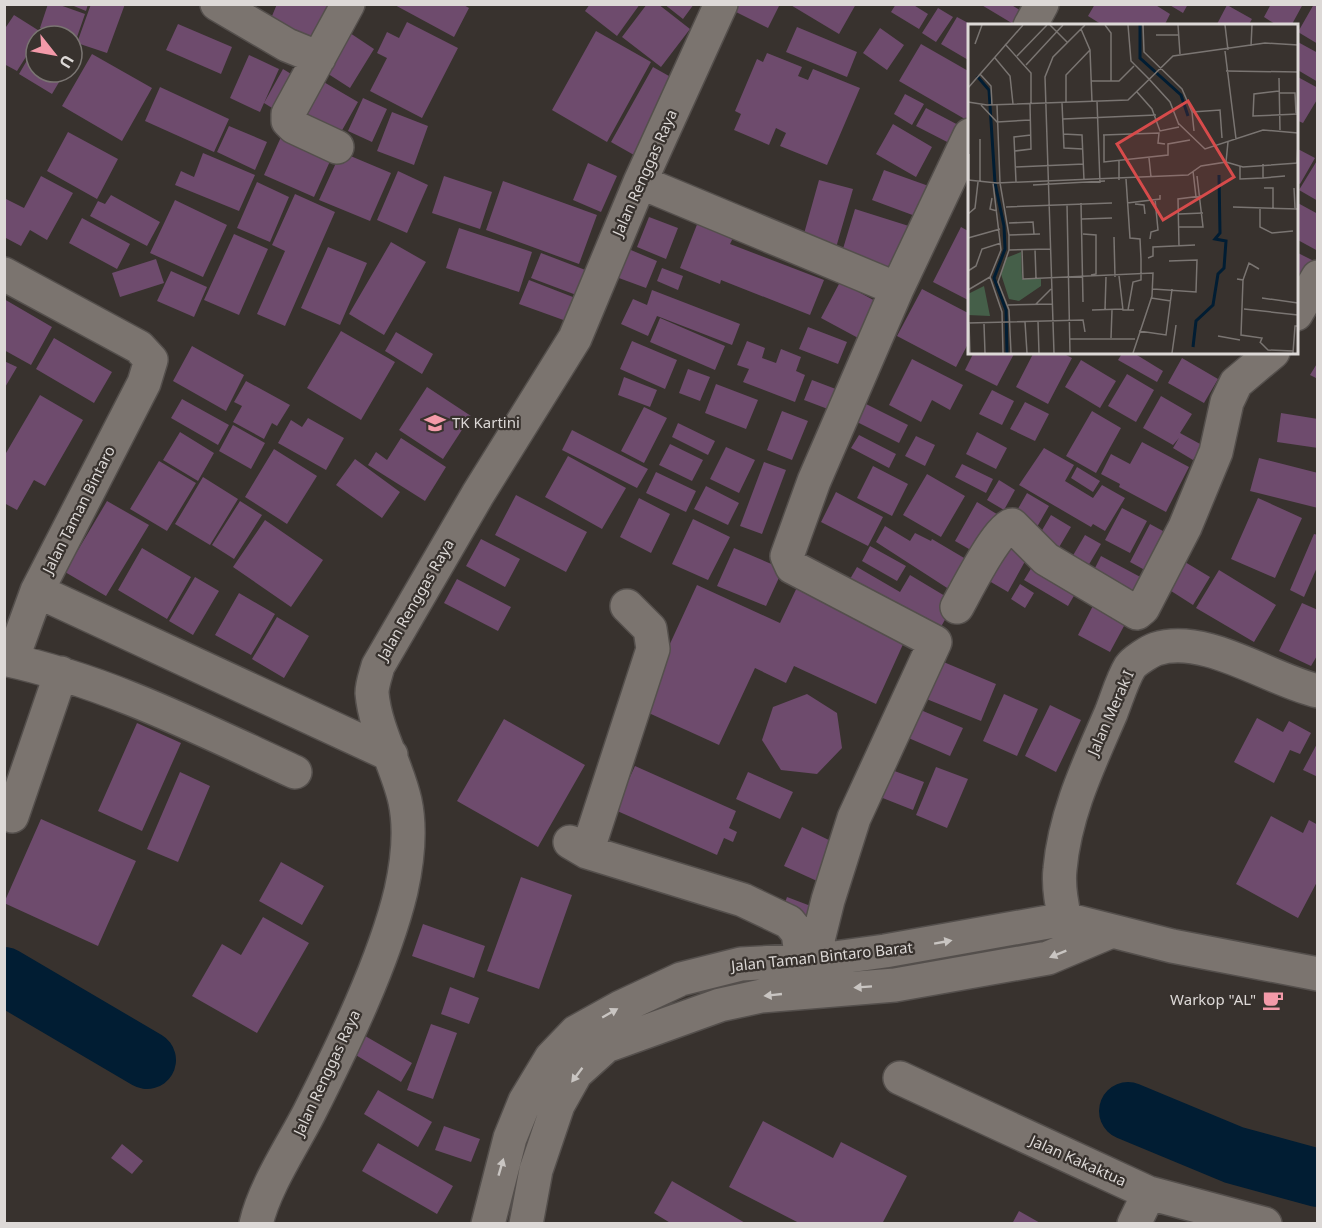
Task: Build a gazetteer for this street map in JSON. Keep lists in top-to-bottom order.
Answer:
{
  "streets": {
    "street": [
      "Jalan Renggas Raya",
      "Jalan Taman Bintaro",
      "Jalan Merak I",
      "Jalan Taman Bintaro Barat",
      "Jalan Kakaktua"
    ]
  },
  "crossings": [
    ["Jalan Renggas Raya", "Jalan Taman Bintaro"],
    ["Jalan Merak I", "Jalan Taman Bintaro Barat"]
  ],
  "places": {
    "school or university": ["TK Kartini"],
    "cafe": ["Warkop \"AL\""]
  },
  "north": "bottom right"
}
